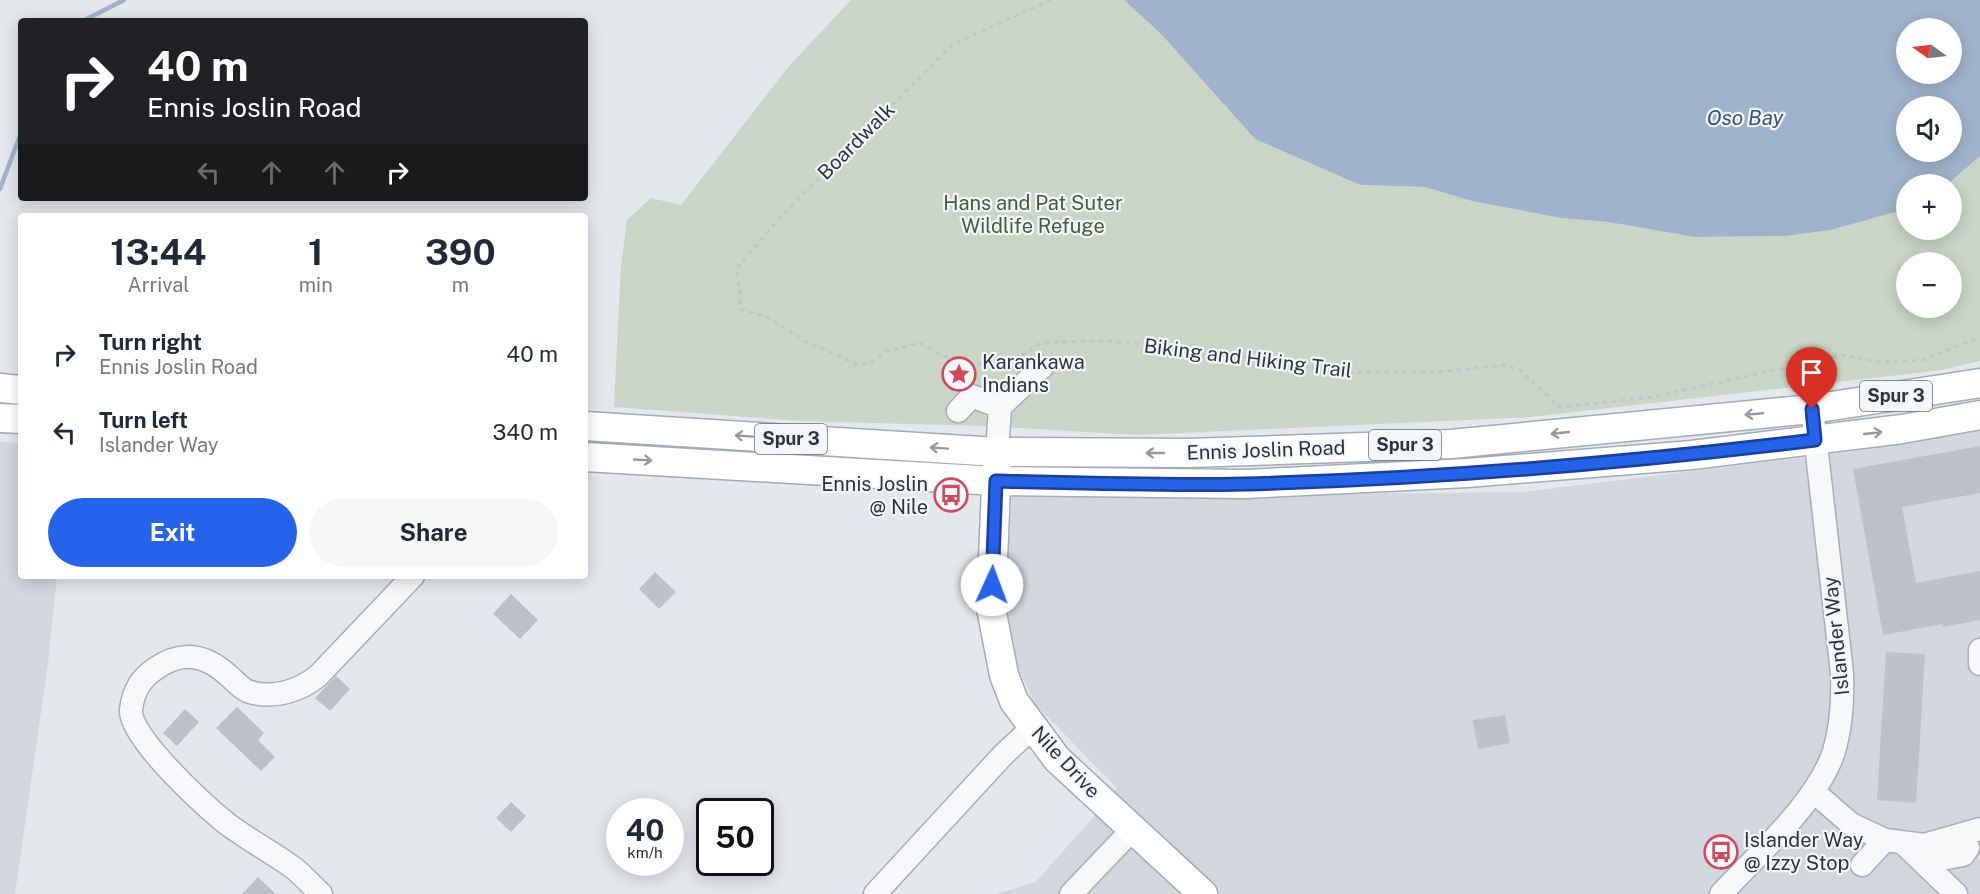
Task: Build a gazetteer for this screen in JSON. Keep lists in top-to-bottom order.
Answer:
{
  "streets": {
    "main road": ["Spur 3", "Ennis Joslin Road", "Nile Drive"],
    "street": ["Islander Way"],
    "path": ["Boardwalk", "Biking and Hiking Trail"]
  },
  "crossings": [
    ["Boardwalk", "Biking and Hiking Trail"],
    ["Ennis Joslin Road", "Islander Way"],
    ["Ennis Joslin Road", "Nile Drive"]
  ],
  "water": ["Oso Bay"],
  "parks": ["Hans and Pat Suter Wildlife Refuge"],
  "places": {
    "place": ["Karankawa Indians"],
    "bus stop": ["Ennis Joslin @ Nile", "Islander Way @ Izzy Stop"]
  },
  "north": "left",
  "page": {
    "map_buttons": ["+", "−"],
    "turn": ["40 m", "Ennis Joslin Road"],
    "eta": [
      "13:44",
      "Arrival",
      "1",
      "min",
      "390",
      "m"
    ],
    "list": [
      {
        "name": "Turn right",
        "note": "Ennis Joslin Road",
        "value": "40 m"
      },
      {
        "name": "Turn left",
        "note": "Islander Way",
        "value": "340 m"
      }
    ],
    "buttons": ["Exit", "Share"],
    "speed": "40 km/h",
    "limit": "50"
  }
}
